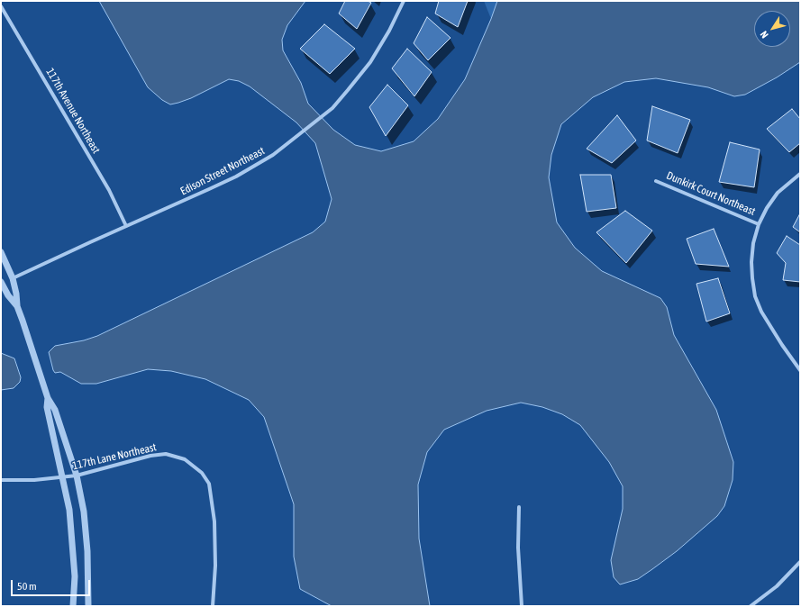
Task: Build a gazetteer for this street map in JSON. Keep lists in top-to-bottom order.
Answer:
{
  "streets": {
    "street": [
      "117th Avenue Northeast",
      "Edison Street Northeast",
      "Dunkirk Court Northeast",
      "117th Lane Northeast"
    ]
  },
  "crossings": [
    ["117th Avenue Northeast", "Edison Street Northeast"]
  ],
  "scale_bar": "50 m",
  "north": "bottom left"
}
